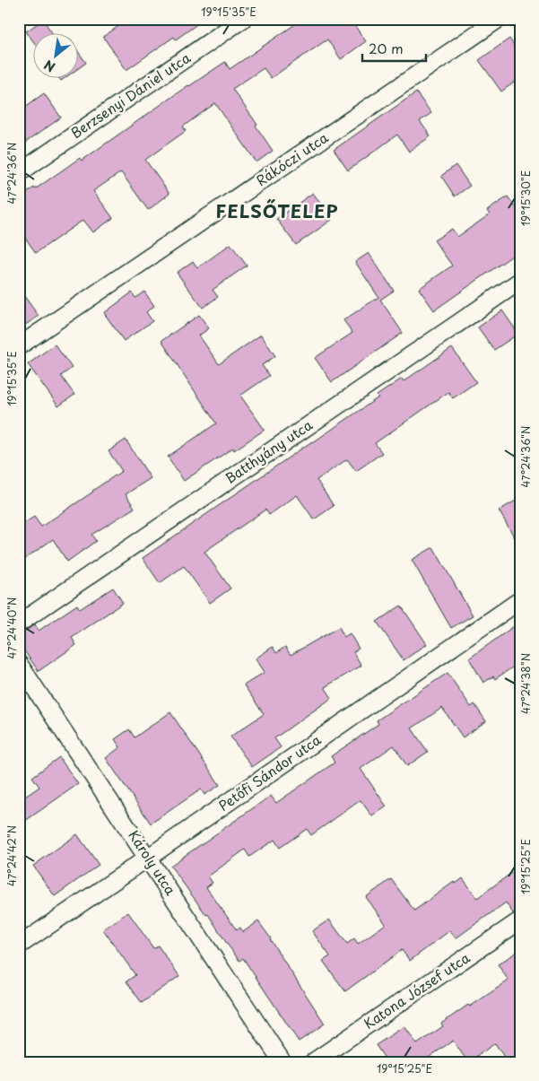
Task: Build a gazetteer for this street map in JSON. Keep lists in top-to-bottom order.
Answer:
{
  "streets": {
    "street": [
      "Berzsenyi Dániel utca",
      "Rákóczi utca",
      "Batthyány utca",
      "Petőfi Sándor utca",
      "Károly utca",
      "Katona József utca"
    ]
  },
  "crossings": [
    ["Petőfi Sándor utca", "Károly utca"]
  ],
  "districts": ["FELSŐTELEP"],
  "scale_bar": "20 m",
  "north": "bottom left",
  "coordinates": [
    "19°15'35\"E",
    "47°24'36\"N",
    "19°15'30\"E",
    "47°24'40\"N",
    "47°24'38\"N",
    "47°24'42\"N",
    "19°15'25\"E"
  ]
}
